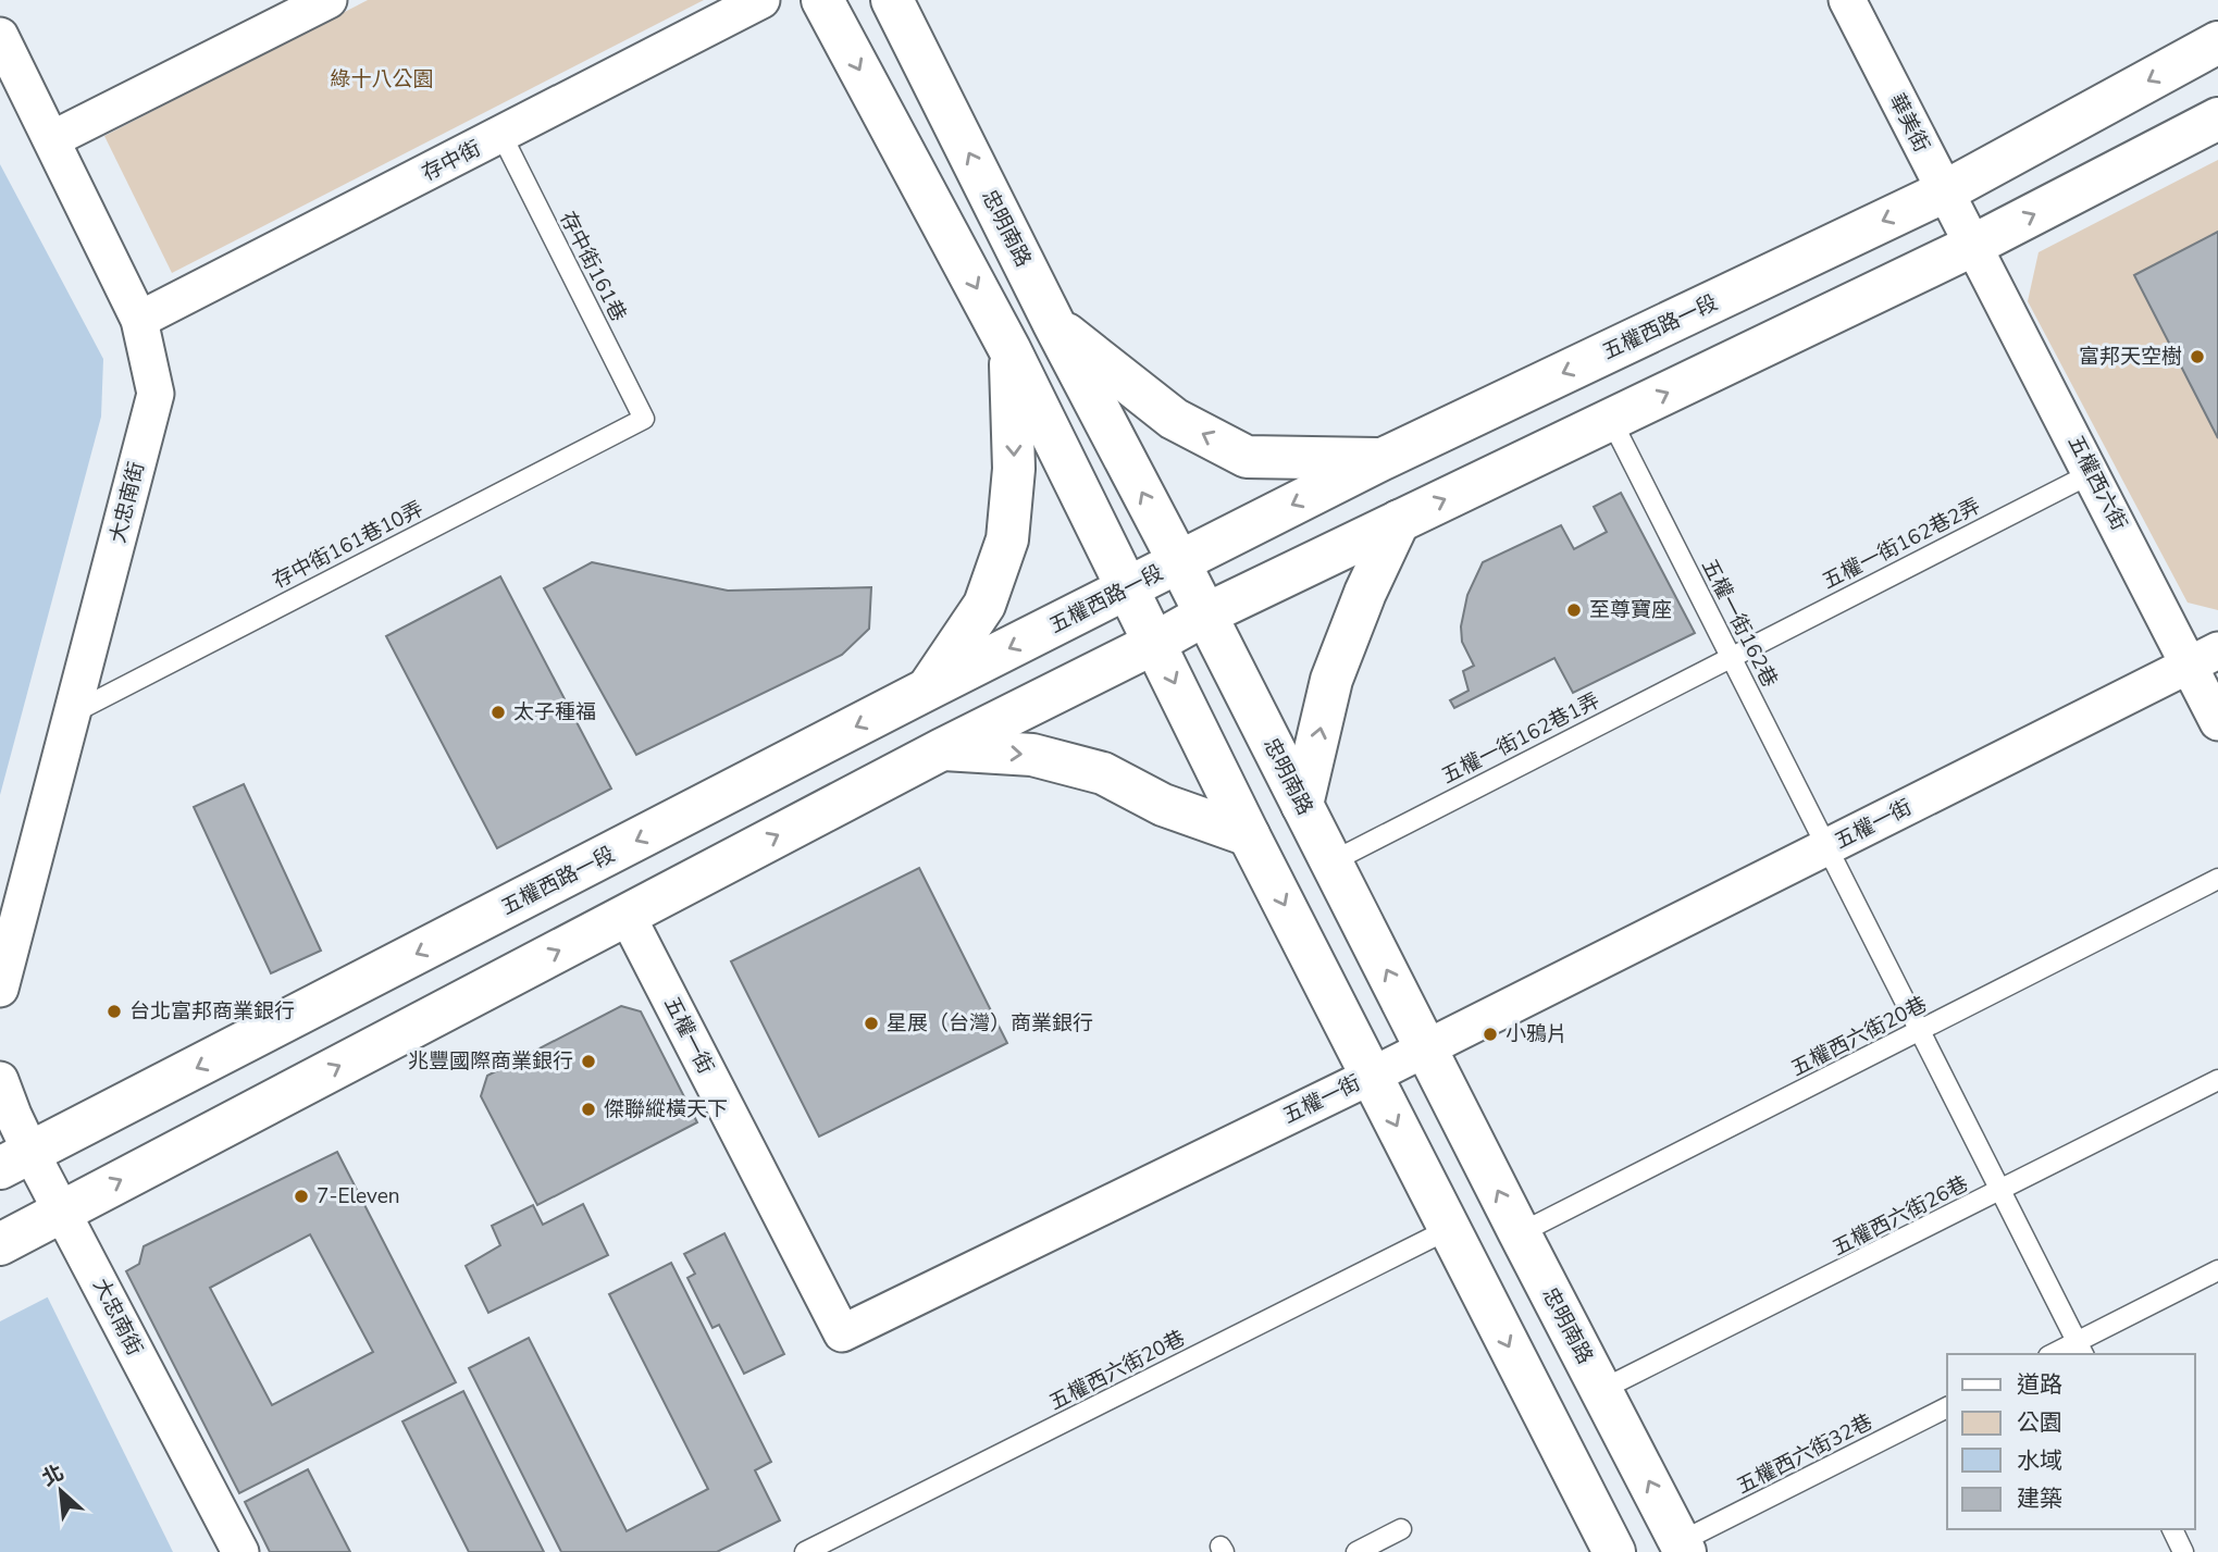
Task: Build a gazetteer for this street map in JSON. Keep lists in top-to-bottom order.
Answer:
{
  "streets": {
    "main road": ["忠明南路", "五權西路一段"],
    "street": [
      "華美街",
      "存中街",
      "五權西六街",
      "大忠南街",
      "五權一街"
    ],
    "lane": [
      "存中街161巷",
      "五權一街162巷2弄",
      "存中街161巷10弄",
      "五權一街162巷",
      "五權一街162巷1弄",
      "五權西六街20巷",
      "五權西六街26巷",
      "五權西六街32巷"
    ]
  },
  "crossings": [
    ["華美街", "五權西路一段"],
    ["華美街", "五權西六街"],
    ["存中街", "存中街161巷"],
    ["存中街", "大忠南街"],
    ["忠明南路", "五權西路一段"],
    ["忠明南路", "五權一街162巷1弄"],
    ["忠明南路", "五權一街"],
    ["忠明南路", "五權西六街20巷"],
    ["忠明南路", "五權西六街26巷"],
    ["忠明南路", "五權西六街32巷"],
    ["存中街161巷", "存中街161巷10弄"],
    ["五權西路一段", "大忠南街"],
    ["五權西六街", "五權一街162巷2弄"],
    ["五權西六街", "五權一街"],
    ["大忠南街", "存中街161巷10弄"],
    ["五權一街162巷2弄", "五權一街162巷"],
    ["五權一街162巷2弄", "五權一街162巷1弄"],
    ["五權一街162巷", "五權一街162巷1弄"],
    ["五權一街162巷", "五權一街"],
    ["五權一街162巷", "五權西六街20巷"],
    ["五權一街162巷", "五權西六街26巷"]
  ],
  "parks": ["綠十八公園"],
  "places": [
    "富邦天空樹",
    "至尊寶座",
    "太子種福",
    "台北富邦商業銀行",
    "星展（台灣）商業銀行",
    "小鴉片",
    "兆豐國際商業銀行",
    "傑聯縱橫天下",
    "7-Eleven"
  ],
  "legend": [
    "道路",
    "公園",
    "水域",
    "建築"
  ],
  "north": "top left"
}
